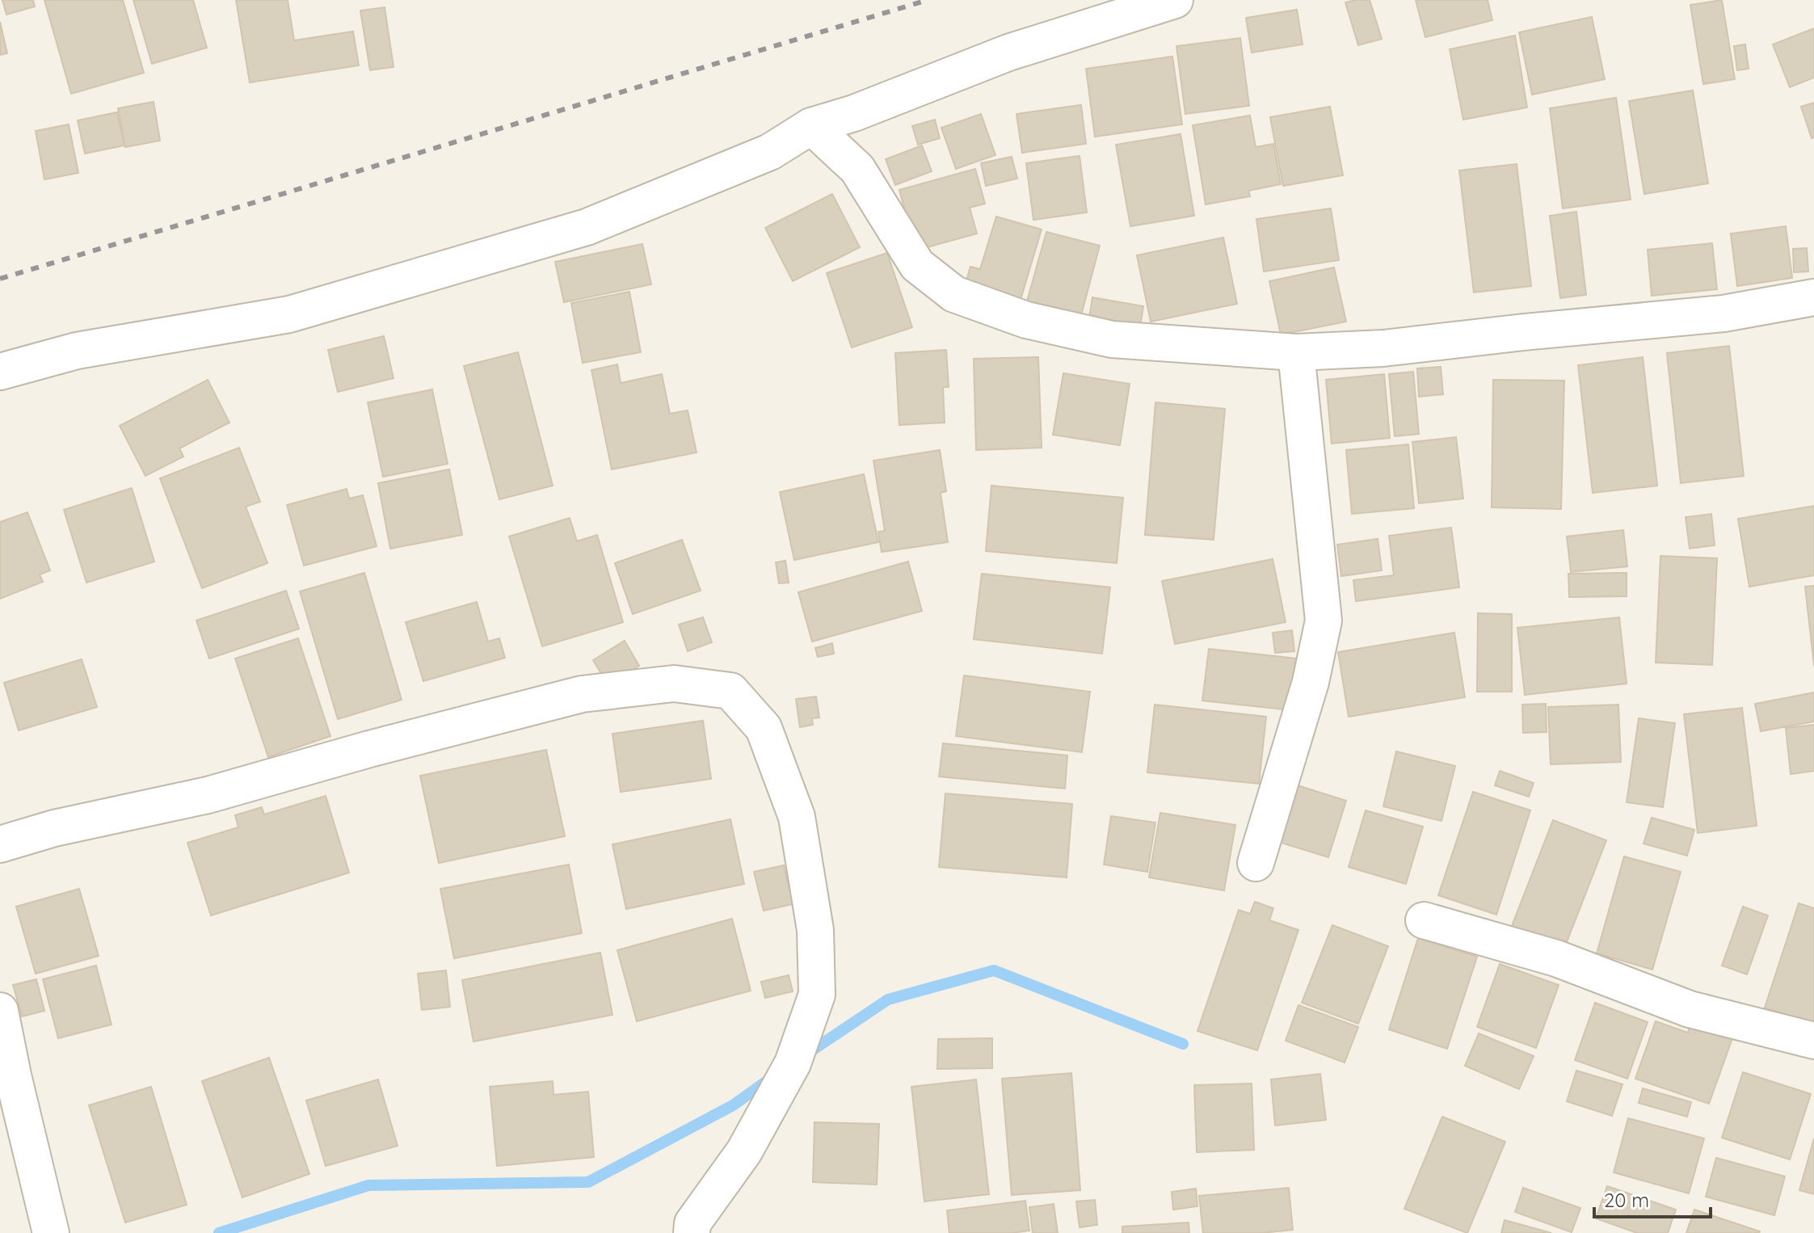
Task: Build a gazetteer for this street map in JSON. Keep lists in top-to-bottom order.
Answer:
{
  "scale_bar": "20 m"
}
